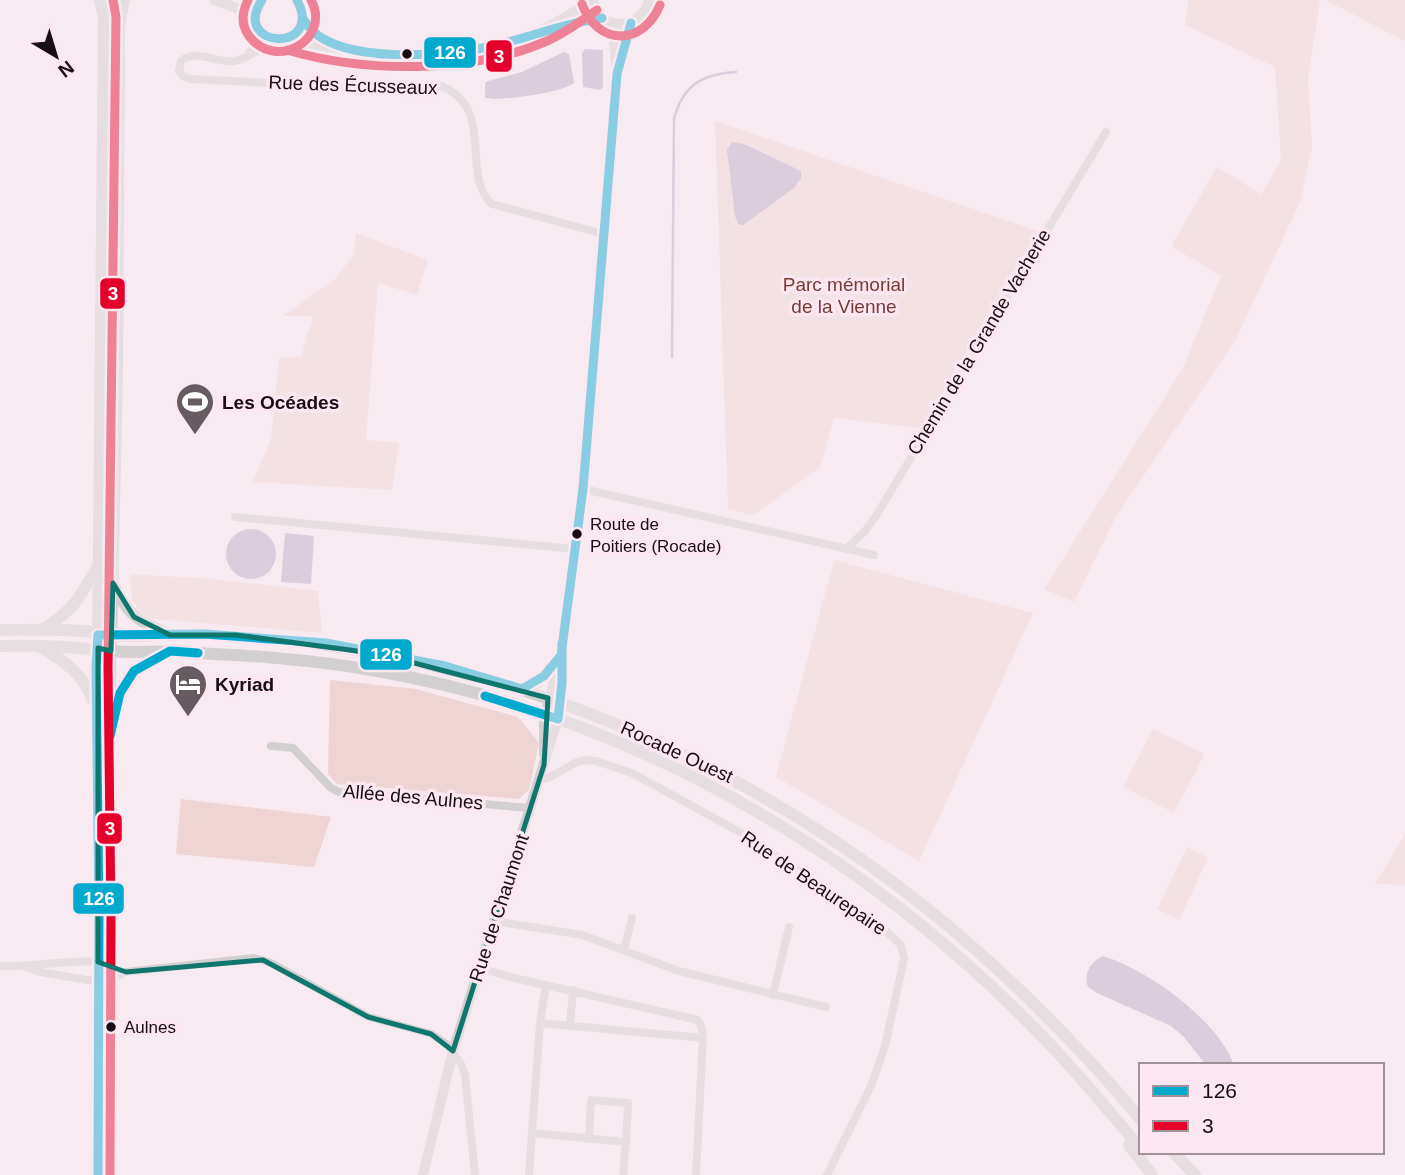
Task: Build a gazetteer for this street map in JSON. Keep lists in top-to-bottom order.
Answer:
{
  "streets": {
    "main road": ["Rocade Ouest"],
    "street": [
      "Rue des Écusseaux",
      "Chemin de la Grande Vacherie",
      "Allée des Aulnes",
      "Rue de Beaurepaire",
      "Rue de Chaumont"
    ]
  },
  "crossings": [
    ["Rue des Écusseaux", "Rue de Chaumont"],
    ["Rocade Ouest", "Rue de Chaumont"],
    ["Allée des Aulnes", "Rue de Chaumont"],
    ["Rue de Beaurepaire", "Rue de Chaumont"]
  ],
  "parks": ["Parc mémorial de la Vienne"],
  "places": {
    "sports": ["Les Océades"],
    "other": ["Route de Poitiers (Rocade)", "Aulnes"],
    "hotel": ["Kyriad"]
  },
  "lines": ["transit line 126", "transit line 3"],
  "legend": ["126", "3"],
  "north": "bottom right"
}
